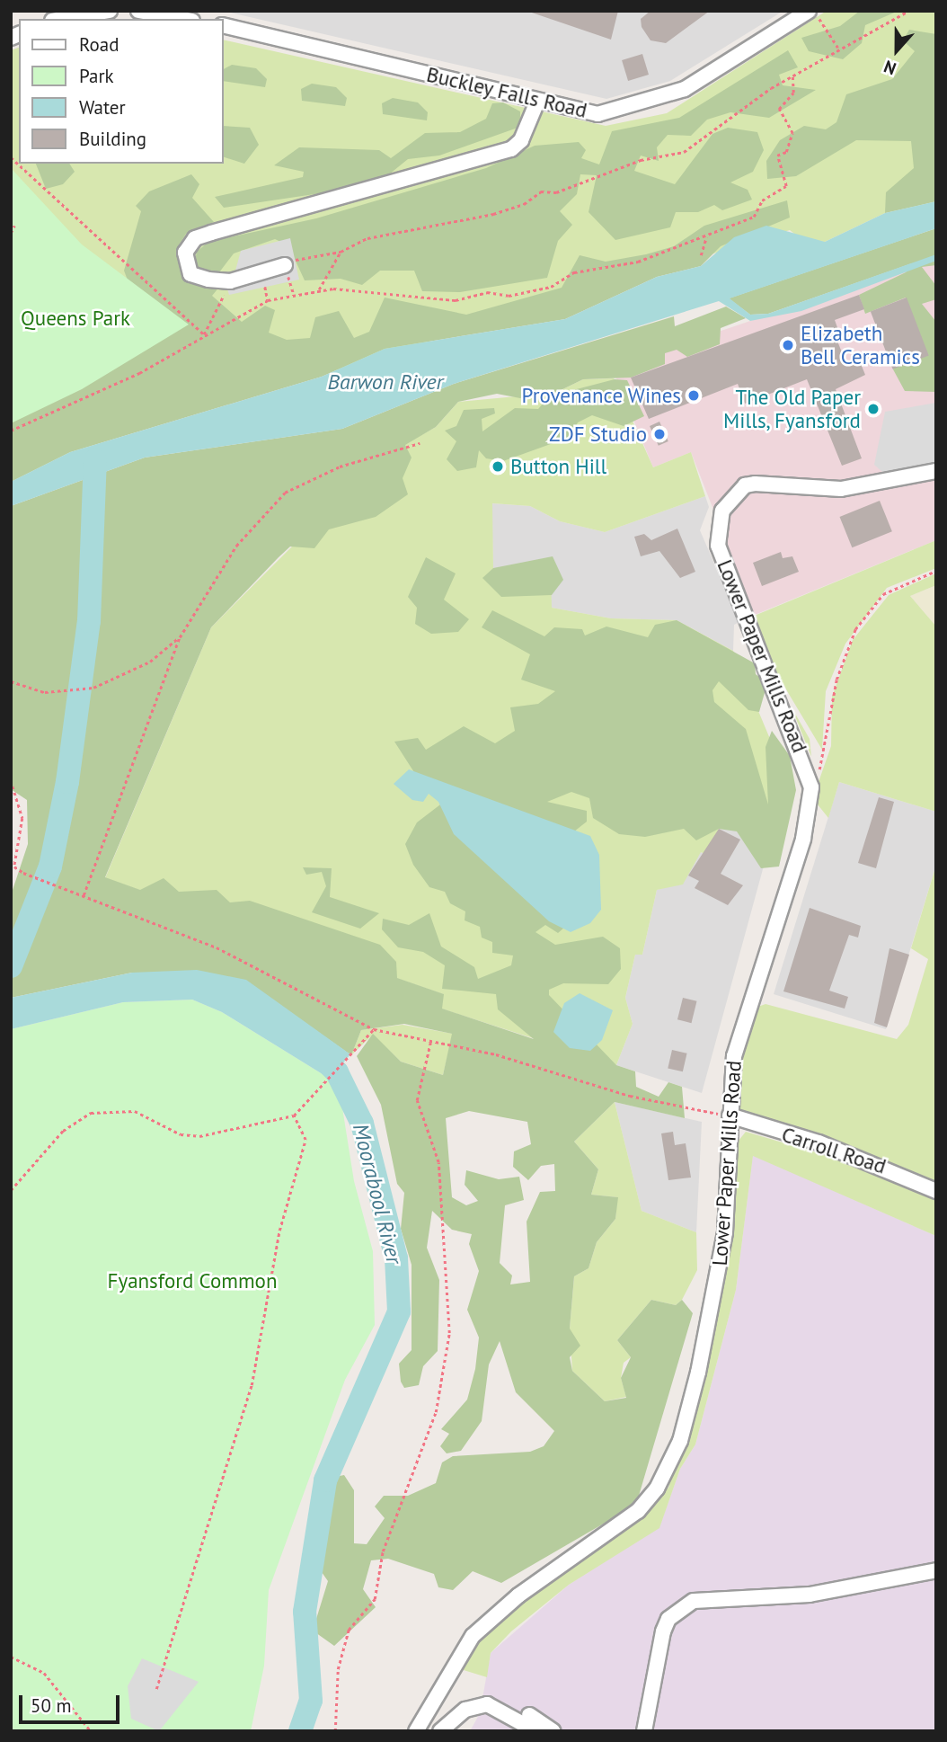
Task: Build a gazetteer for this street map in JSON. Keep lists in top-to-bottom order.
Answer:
{
  "streets": {
    "street": ["Buckley Falls Road", "Lower Paper Mills Road", "Carroll Road"]
  },
  "crossings": [
    ["Lower Paper Mills Road", "Carroll Road"]
  ],
  "water": ["Barwon River", "Moorabool River"],
  "parks": ["Queens Park", "Fyansford Common"],
  "places": [
    "Elizabeth Bell Ceramics",
    "Provenance Wines",
    "The Old Paper Mills, Fyansford",
    "ZDF Studio",
    "Button Hill"
  ],
  "legend": [
    "Road",
    "Park",
    "Water",
    "Building"
  ],
  "scale_bar": "50 m",
  "north": "bottom"
}
